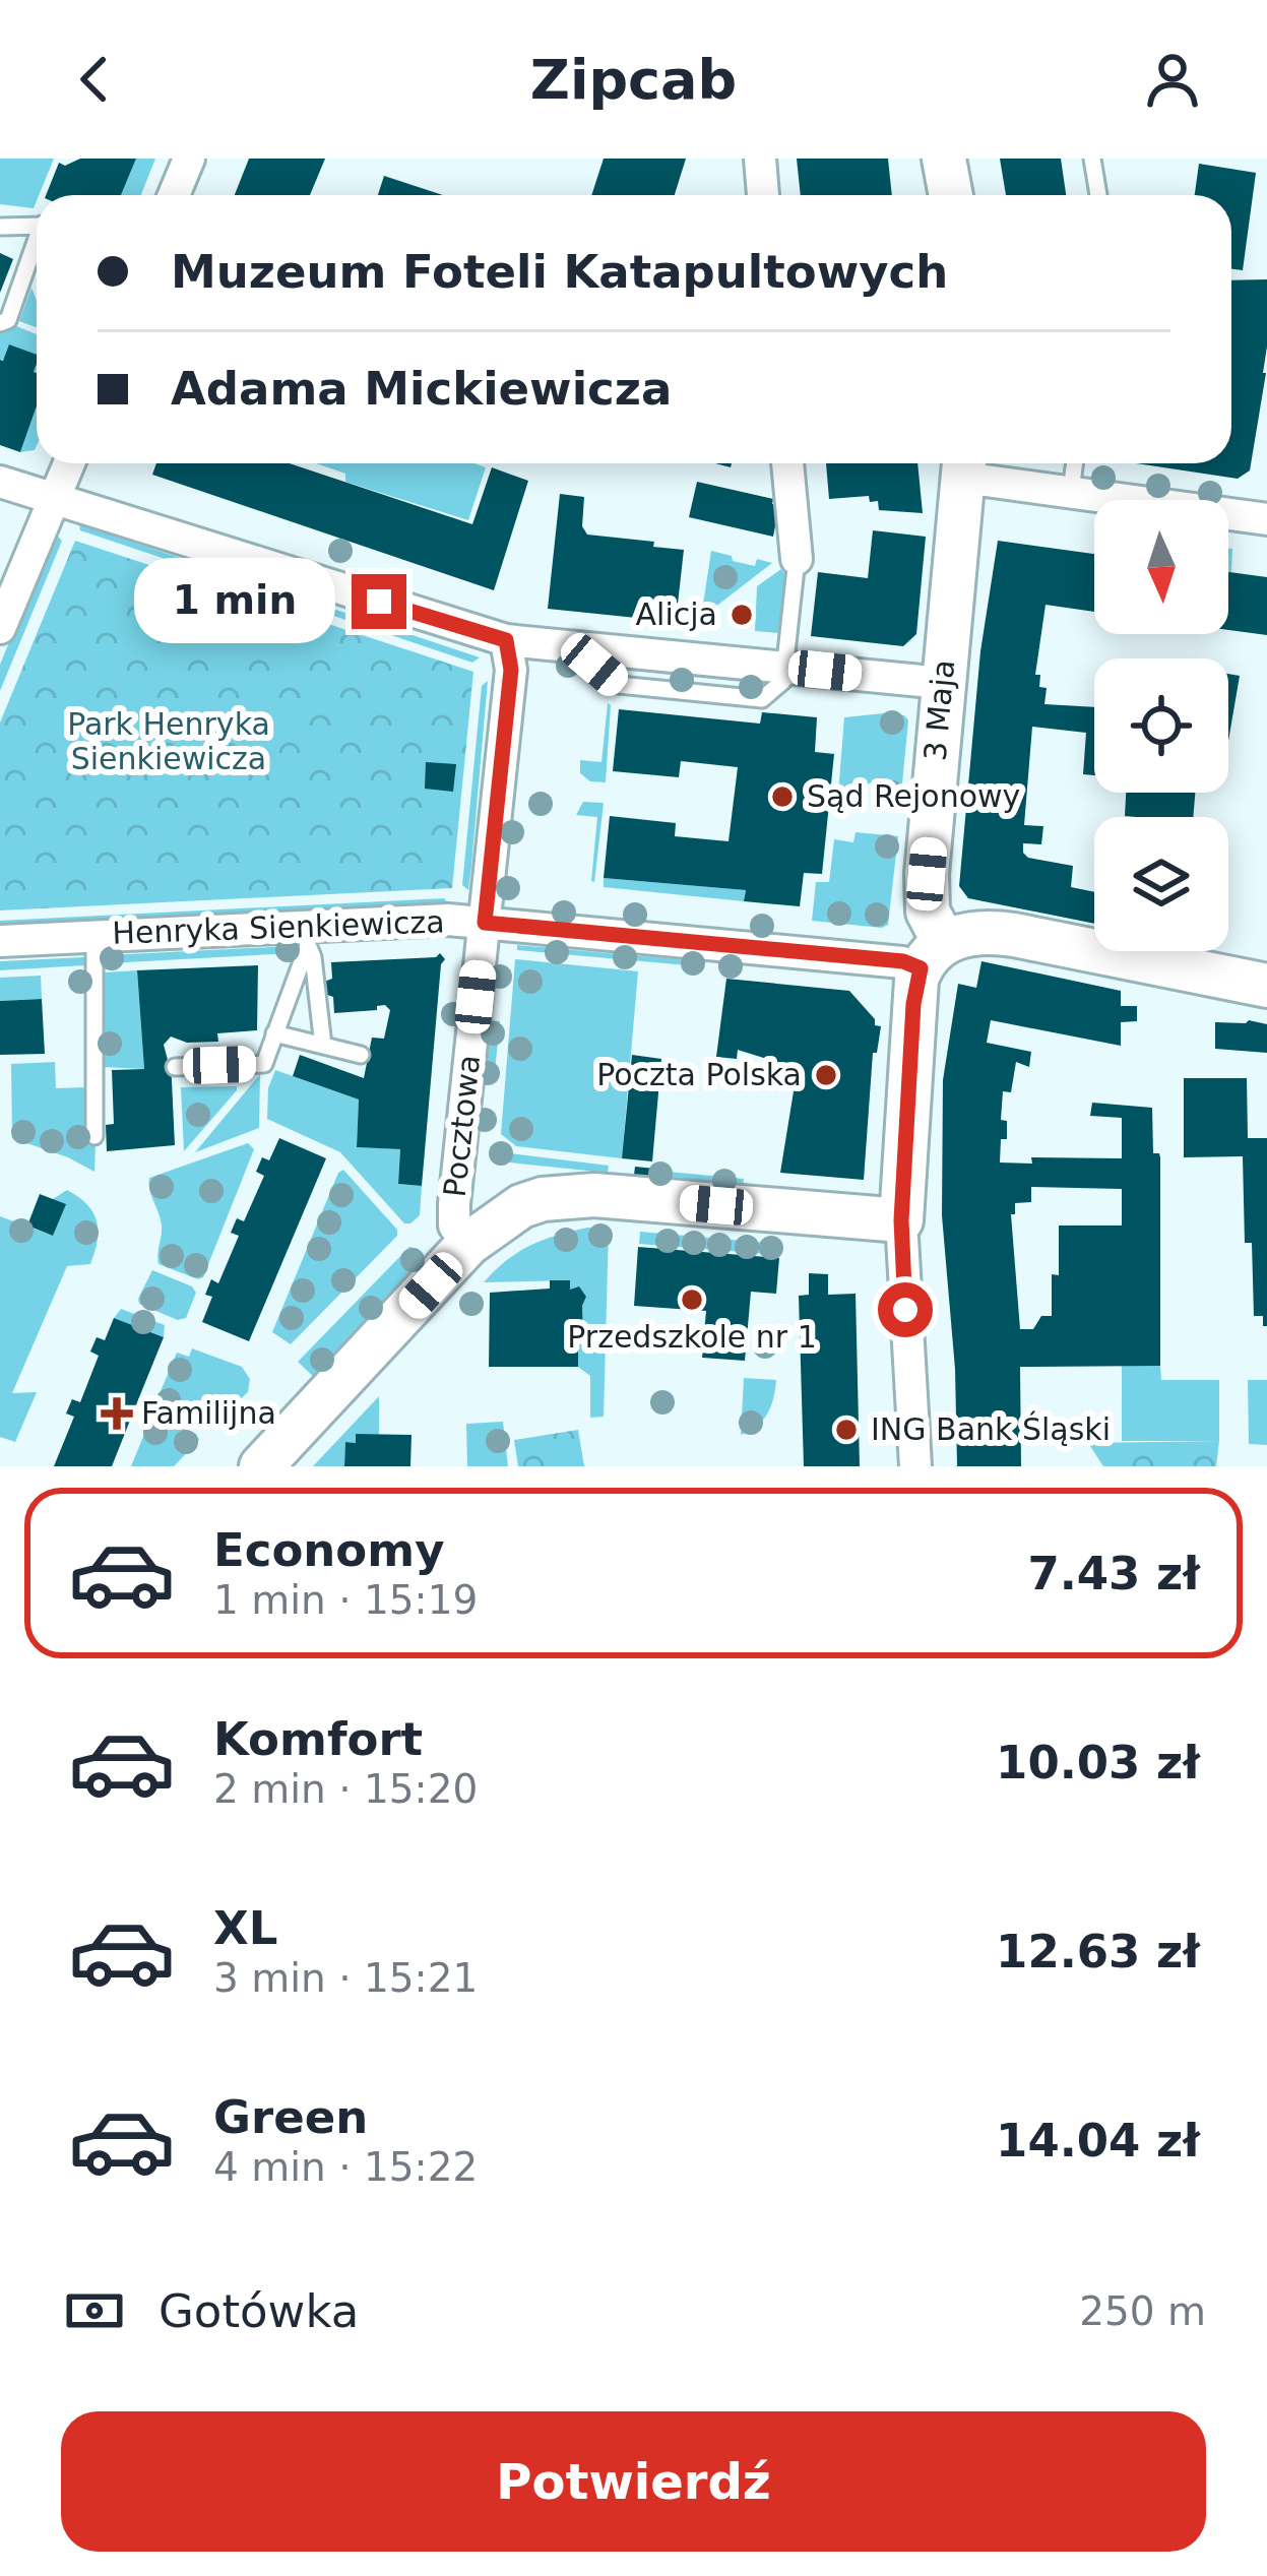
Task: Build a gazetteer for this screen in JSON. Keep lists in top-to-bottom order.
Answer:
{
  "streets": {
    "street": ["3 Maja", "Henryka Sienkiewicza", "Pocztowa"]
  },
  "crossings": [
    ["3 Maja", "Henryka Sienkiewicza"],
    ["Henryka Sienkiewicza", "Pocztowa"]
  ],
  "parks": ["Park Henryka Sienkiewicza"],
  "places": {
    "other": [
      "Alicja",
      "Sąd Rejonowy",
      "Poczta Polska",
      "Przedszkole nr 1",
      "ING Bank Śląski"
    ],
    "health": ["Familijna"]
  },
  "north": "bottom",
  "page": {
    "header": "Zipcab",
    "banner": ["Muzeum Foteli Katapultowych", "Adama Mickiewicza"],
    "bubble": "1 min",
    "list": [
      {
        "name": "Economy",
        "note": "1 min · 15:19",
        "value": "7.43 zł"
      },
      {
        "name": "Komfort",
        "note": "2 min · 15:20",
        "value": "10.03 zł"
      },
      {
        "name": "XL",
        "note": "3 min · 15:21",
        "value": "12.63 zł"
      },
      {
        "name": "Green",
        "note": "4 min · 15:22",
        "value": "14.04 zł"
      }
    ],
    "pay": ["Gotówka", "250 m"],
    "buttons": "Potwierdź"
  }
}
